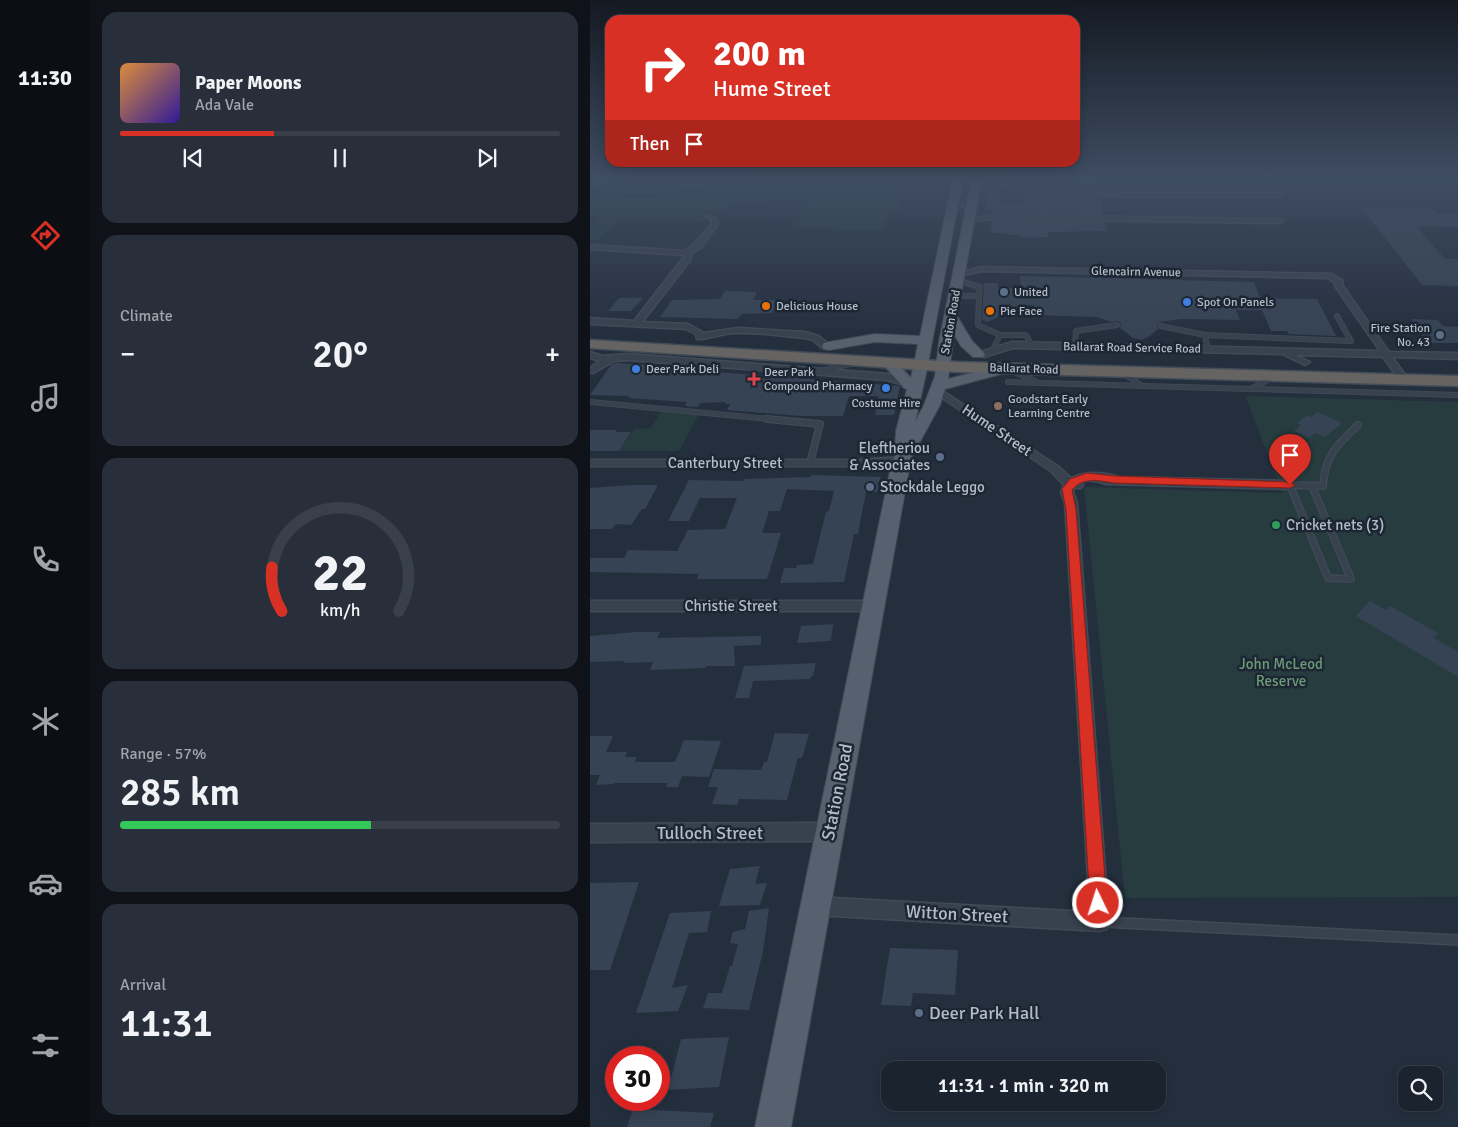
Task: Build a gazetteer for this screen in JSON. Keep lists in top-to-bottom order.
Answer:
{
  "streets": {
    "highway": ["Ballarat Road"],
    "main road": ["Station Road"],
    "street": [
      "Glencairn Avenue",
      "Ballarat Road Service Road",
      "Hume Street",
      "Canterbury Street",
      "Christie Street",
      "Tulloch Street",
      "Witton Street"
    ]
  },
  "crossings": [
    ["Glencairn Avenue", "Station Road"],
    ["Glencairn Avenue", "Ballarat Road Service Road"],
    ["Glencairn Avenue", "Ballarat Road"],
    ["Station Road", "Ballarat Road"],
    ["Station Road", "Hume Street"],
    ["Station Road", "Canterbury Street"],
    ["Station Road", "Christie Street"],
    ["Station Road", "Tulloch Street"],
    ["Station Road", "Witton Street"],
    ["Ballarat Road Service Road", "Ballarat Road"]
  ],
  "parks": ["John McLeod Reserve"],
  "places": {
    "other": [
      "United",
      "Spot On Panels",
      "Delicious House",
      "Pie Face",
      "Fire Station No. 43",
      "Deer Park Deli",
      "Costume Hire",
      "Goodstart Early Learning Centre",
      "Eleftheriou & Associates",
      "Stockdale Leggo",
      "Cricket nets (3)",
      "Deer Park Hall"
    ],
    "health": ["Deer Park Compound Pharmacy"]
  },
  "page": {
    "tabs": "11:30",
    "turn": ["200 m", "Hume Street"],
    "song": ["Paper Moons", "Ada Vale"],
    "then": "Then",
    "tile": [
      "Climate",
      ["Range · 57%", "285 km"],
      ["Arrival", "11:31"]
    ],
    "heat": ["−", "20°", "+"],
    "limit": "30",
    "trip": "11:31 · 1 min · 320 m",
    "gauge": ["22", "km/h"]
  }
}
